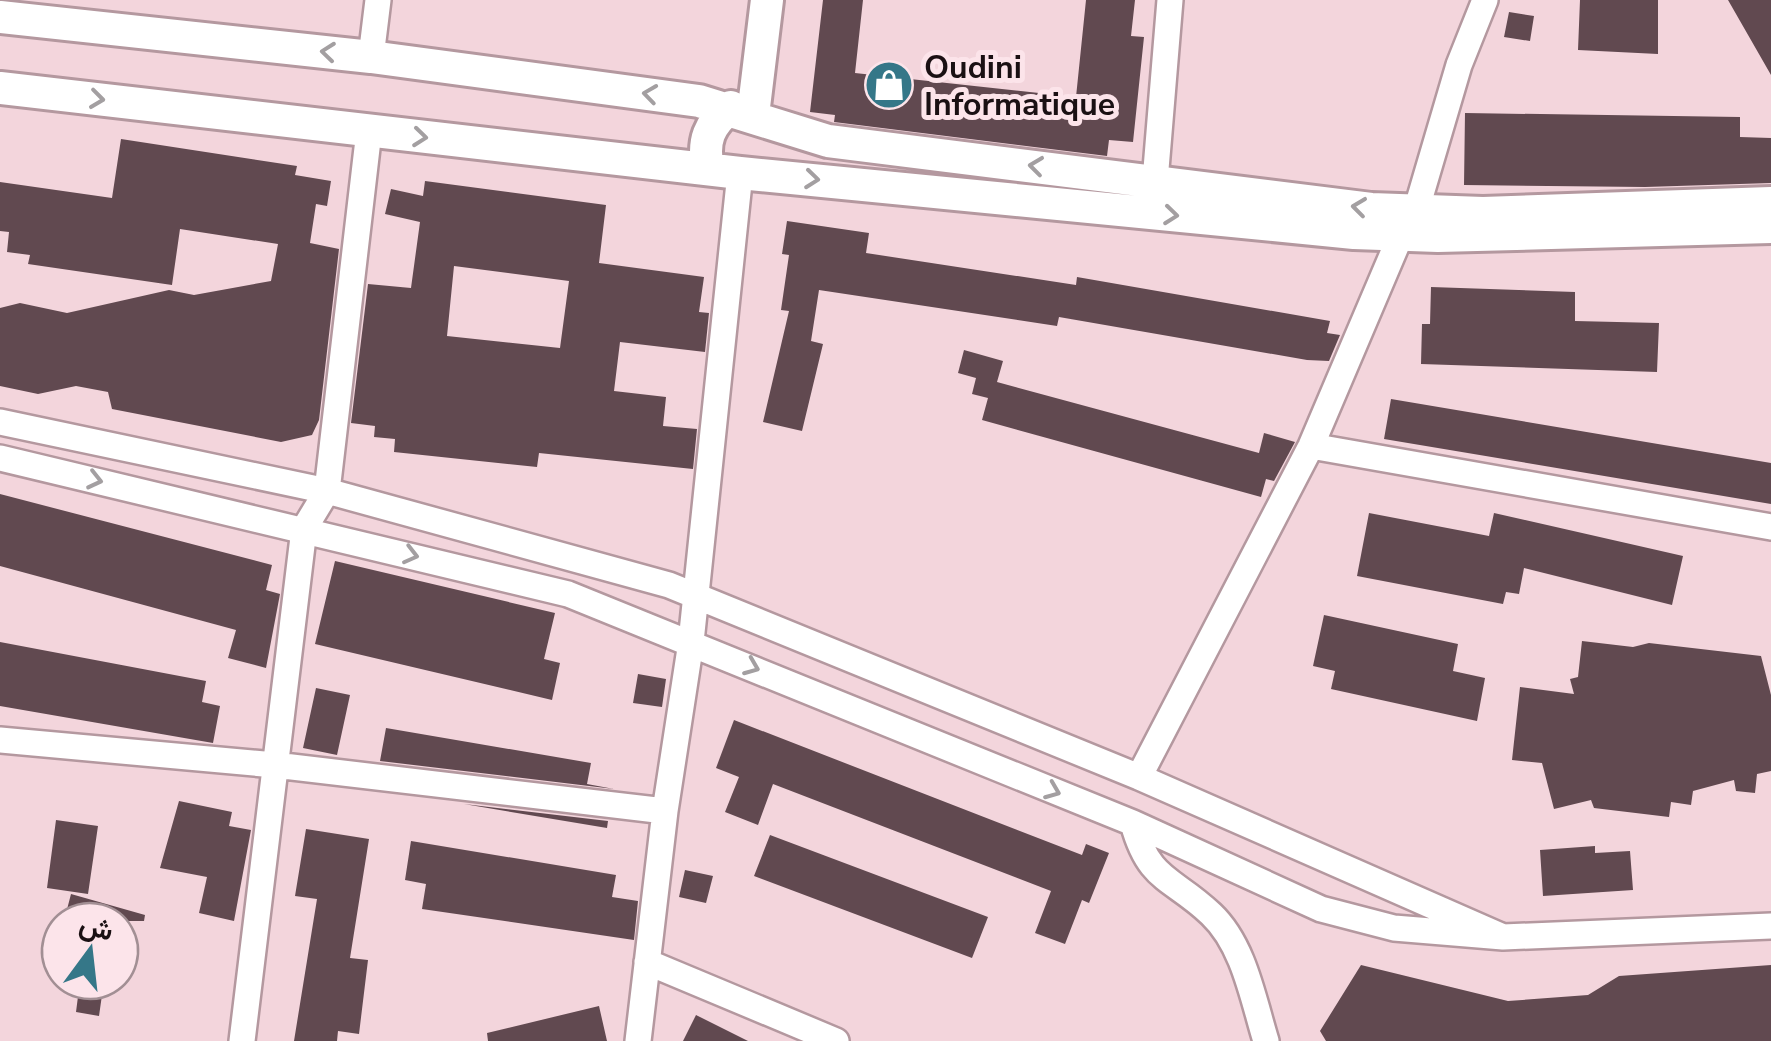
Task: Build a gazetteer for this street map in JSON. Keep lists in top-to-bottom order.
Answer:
{
  "places": {
    "shop": ["Oudini Informatique"]
  },
  "north": "top"
}
